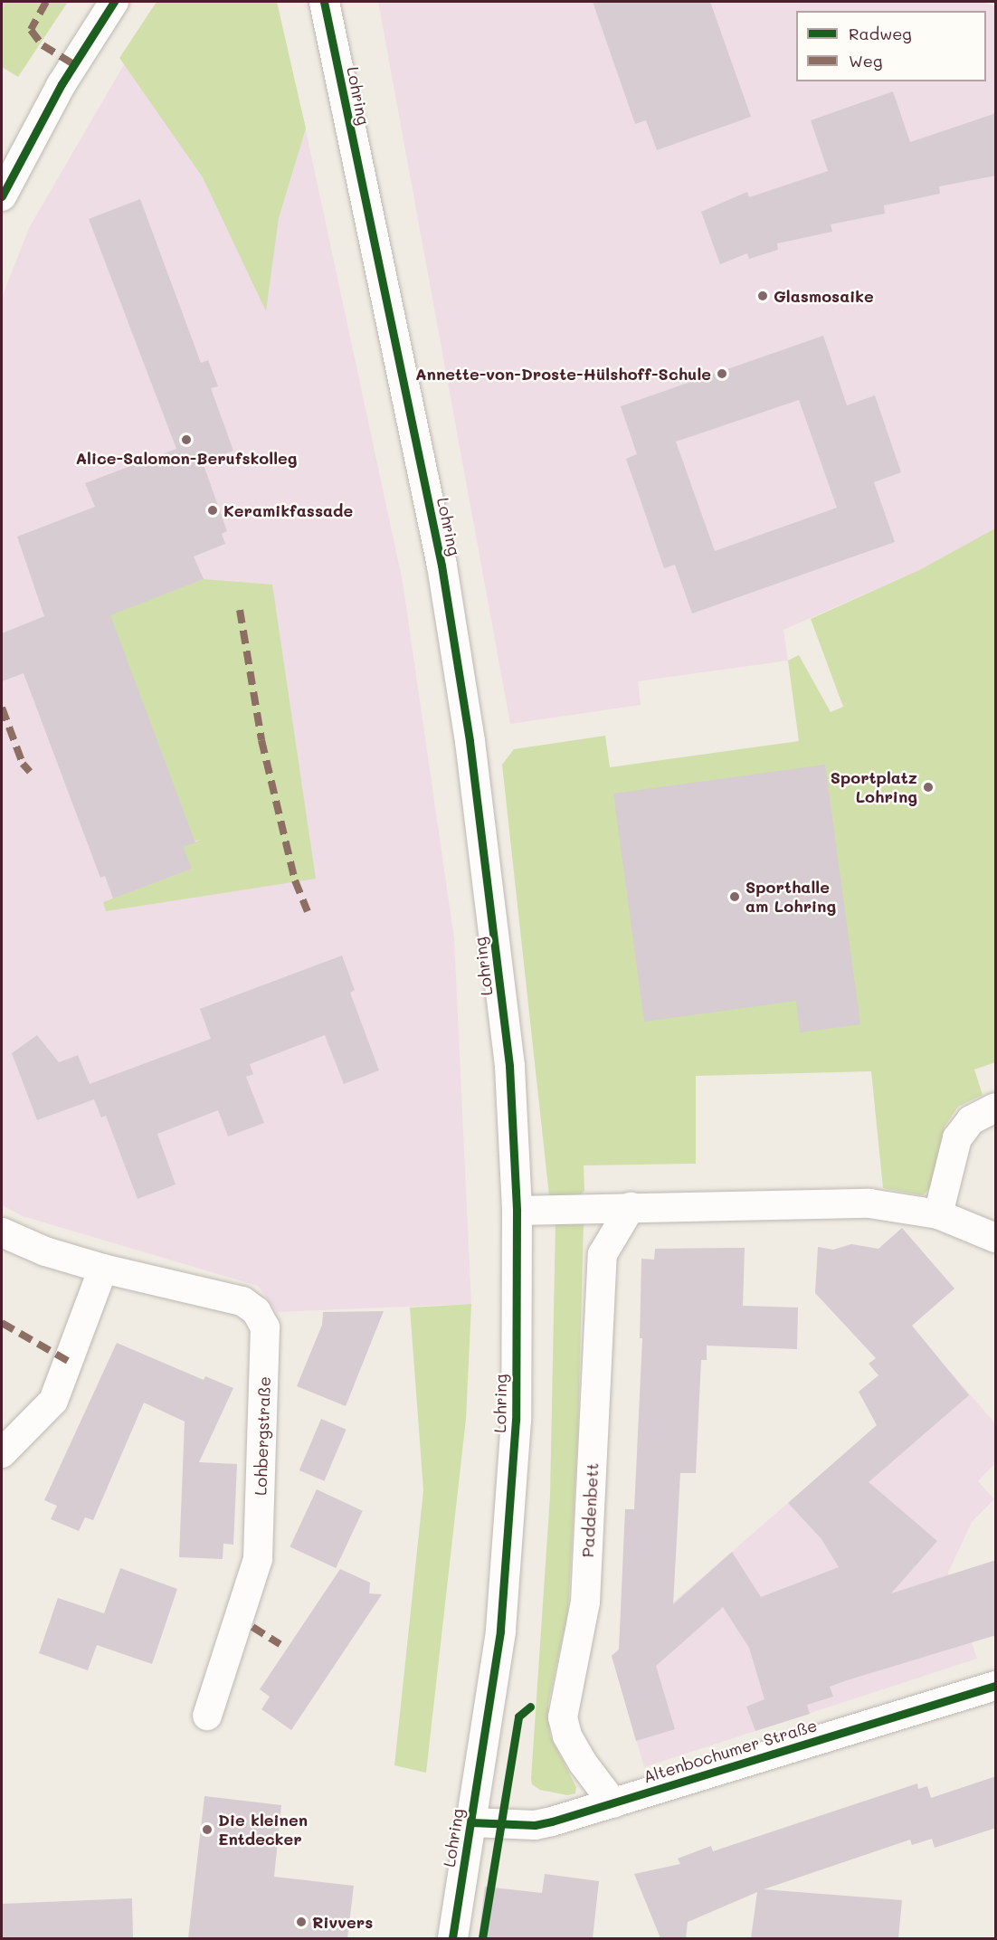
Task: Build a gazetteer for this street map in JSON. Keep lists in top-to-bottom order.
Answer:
{
  "streets": {
    "street": [
      "Lohring",
      "Lohbergstraße",
      "Paddenbett",
      "Altenbochumer Straße"
    ]
  },
  "crossings": [
    ["Lohring", "Altenbochumer Straße"],
    ["Paddenbett", "Altenbochumer Straße"]
  ],
  "places": [
    "Glasmosaike",
    "Annette-von-Droste-Hülshoff-Schule",
    "Alice-Salomon-Berufskolleg",
    "Keramikfassade",
    "Sportplatz Lohring",
    "Sporthalle am Lohring",
    "Die kleinen Entdecker",
    "Rivvers"
  ],
  "legend": ["Radweg", "Weg"]
}
